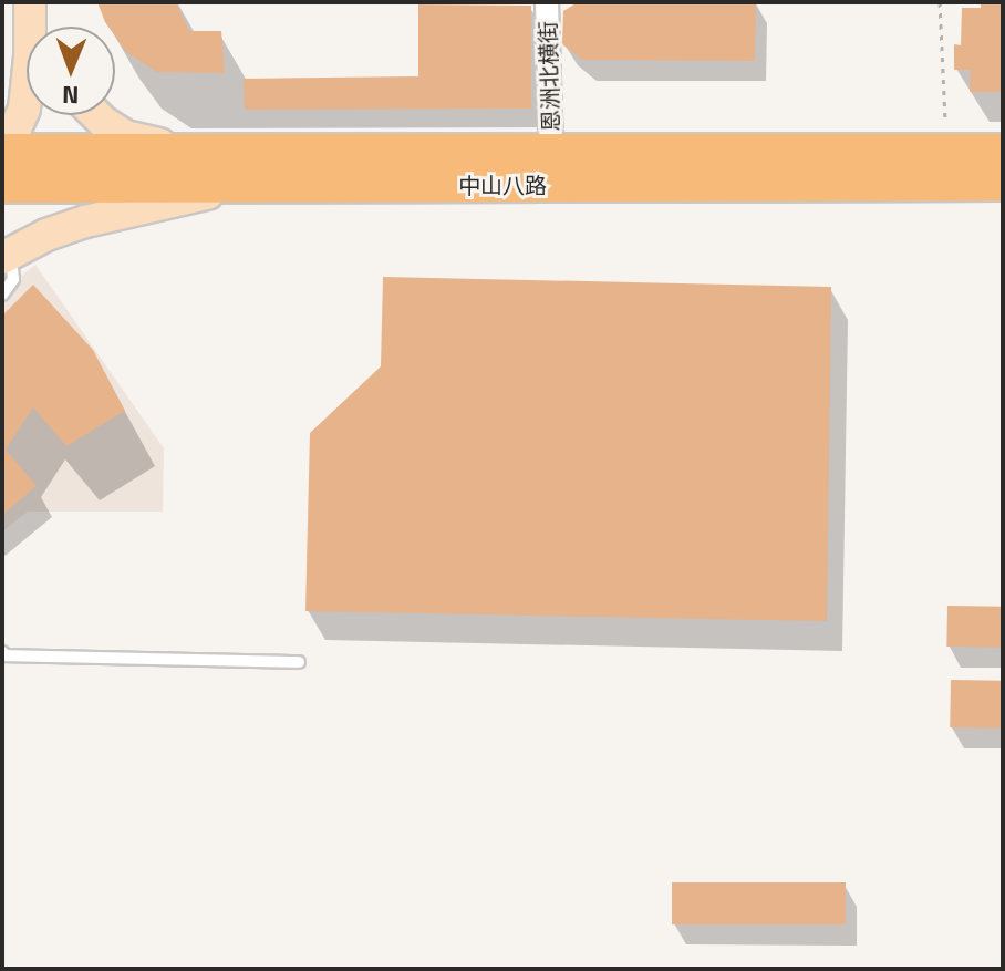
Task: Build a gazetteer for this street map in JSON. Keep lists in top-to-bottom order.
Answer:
{
  "streets": {
    "main road": ["中山八路"],
    "street": ["恩洲北横街"]
  },
  "crossings": [
    ["恩洲北横街", "中山八路"]
  ],
  "north": "bottom"
}
